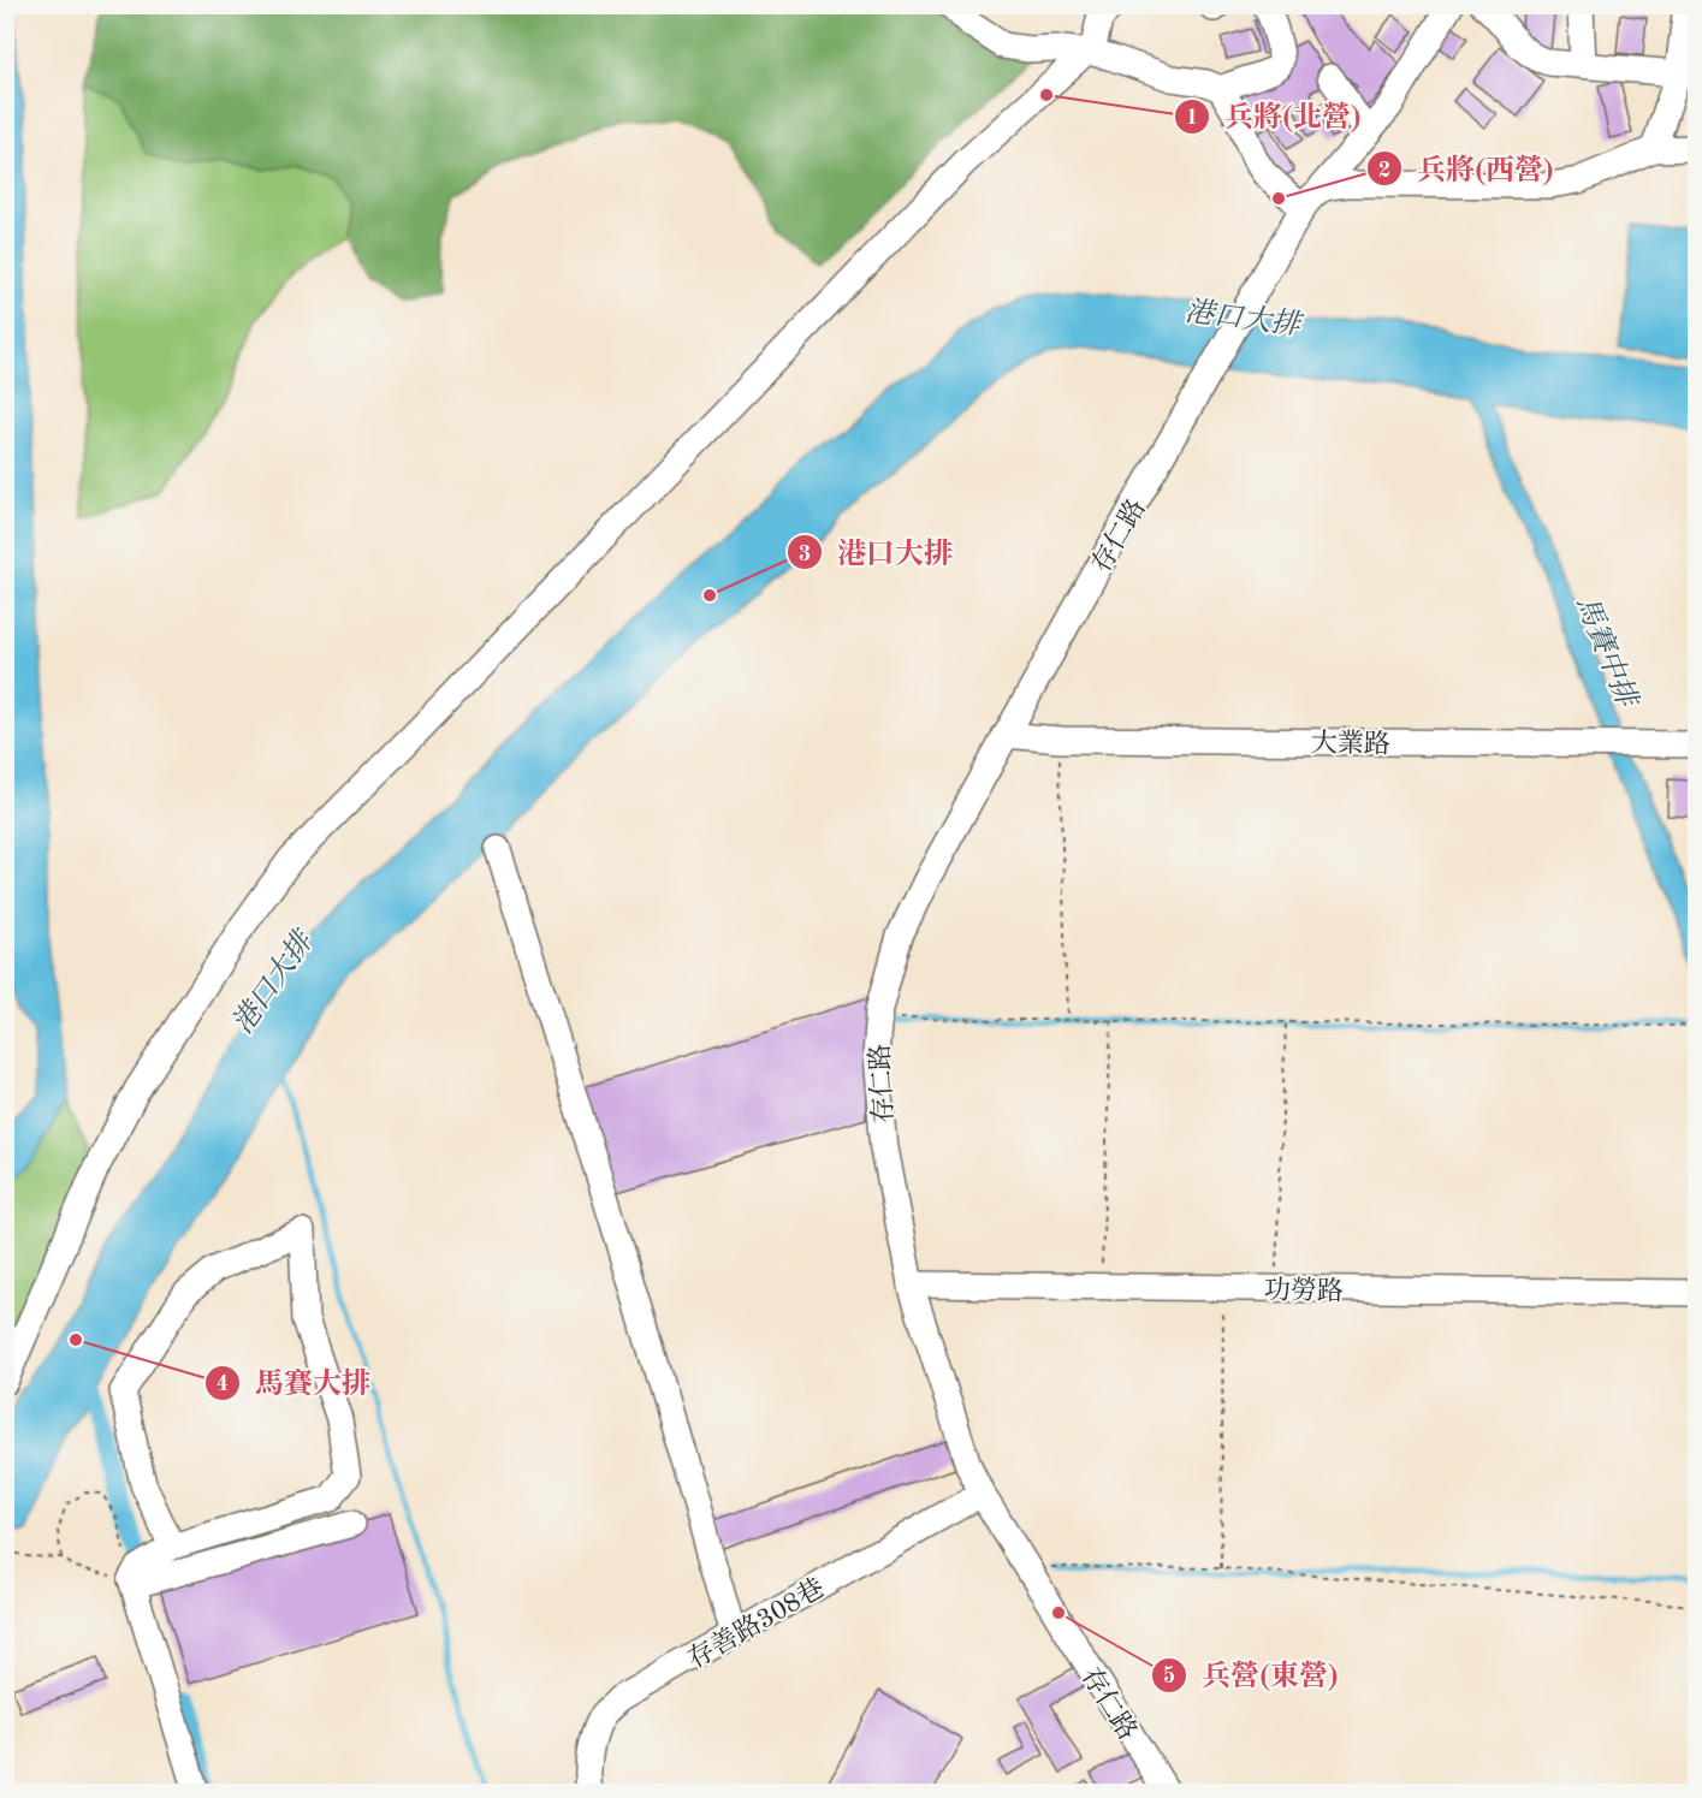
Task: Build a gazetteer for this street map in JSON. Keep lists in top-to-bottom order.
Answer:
{
  "streets": {
    "street": [
      "存仁路",
      "大業路",
      "功勞路",
      "存善路308巷"
    ]
  },
  "crossings": [
    ["存仁路", "大業路"],
    ["存仁路", "功勞路"],
    ["存仁路", "存善路308巷"]
  ],
  "water": ["港口大排", "馬賽中排"],
  "places": [
    "兵將(北營)",
    "兵將(西營)",
    "港口大排",
    "馬賽大排",
    "兵營(東營)"
  ]
}
